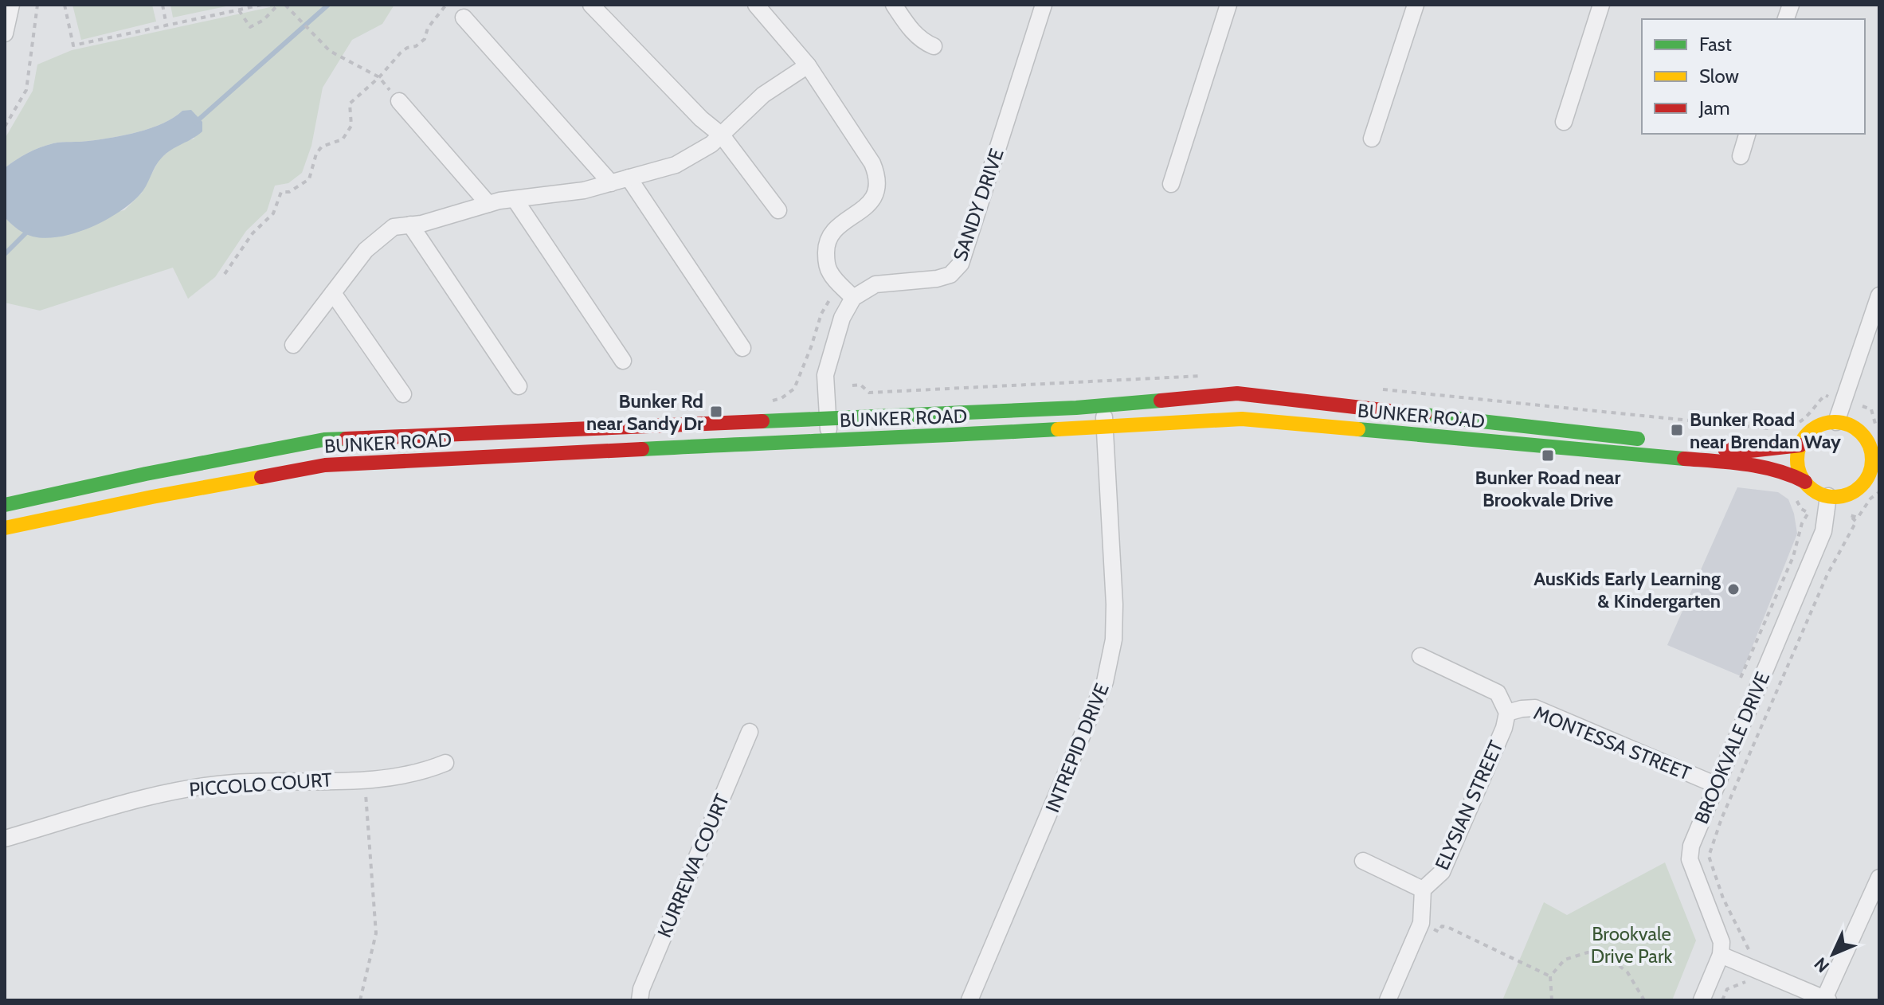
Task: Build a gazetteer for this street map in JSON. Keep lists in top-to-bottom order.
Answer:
{
  "streets": {
    "main road": ["BUNKER ROAD"],
    "street": [
      "SANDY DRIVE",
      "MONTESSA STREET",
      "INTREPID DRIVE",
      "BROOKVALE DRIVE",
      "PICCOLO COURT",
      "ELYSIAN STREET",
      "KURREWA COURT"
    ]
  },
  "crossings": [
    ["BUNKER ROAD", "INTREPID DRIVE"],
    ["BUNKER ROAD", "BROOKVALE DRIVE"],
    ["MONTESSA STREET", "BROOKVALE DRIVE"],
    ["MONTESSA STREET", "ELYSIAN STREET"]
  ],
  "parks": ["Brookvale Drive Park"],
  "places": {
    "transit": ["Bunker Rd near Sandy Dr", "Bunker Road near Brendan Way", "Bunker Road near Brookvale Drive"],
    "other": ["AusKids Early Learning & Kindergarten"]
  },
  "legend": ["Fast", "Slow", "Jam"],
  "north": "bottom left"
}
